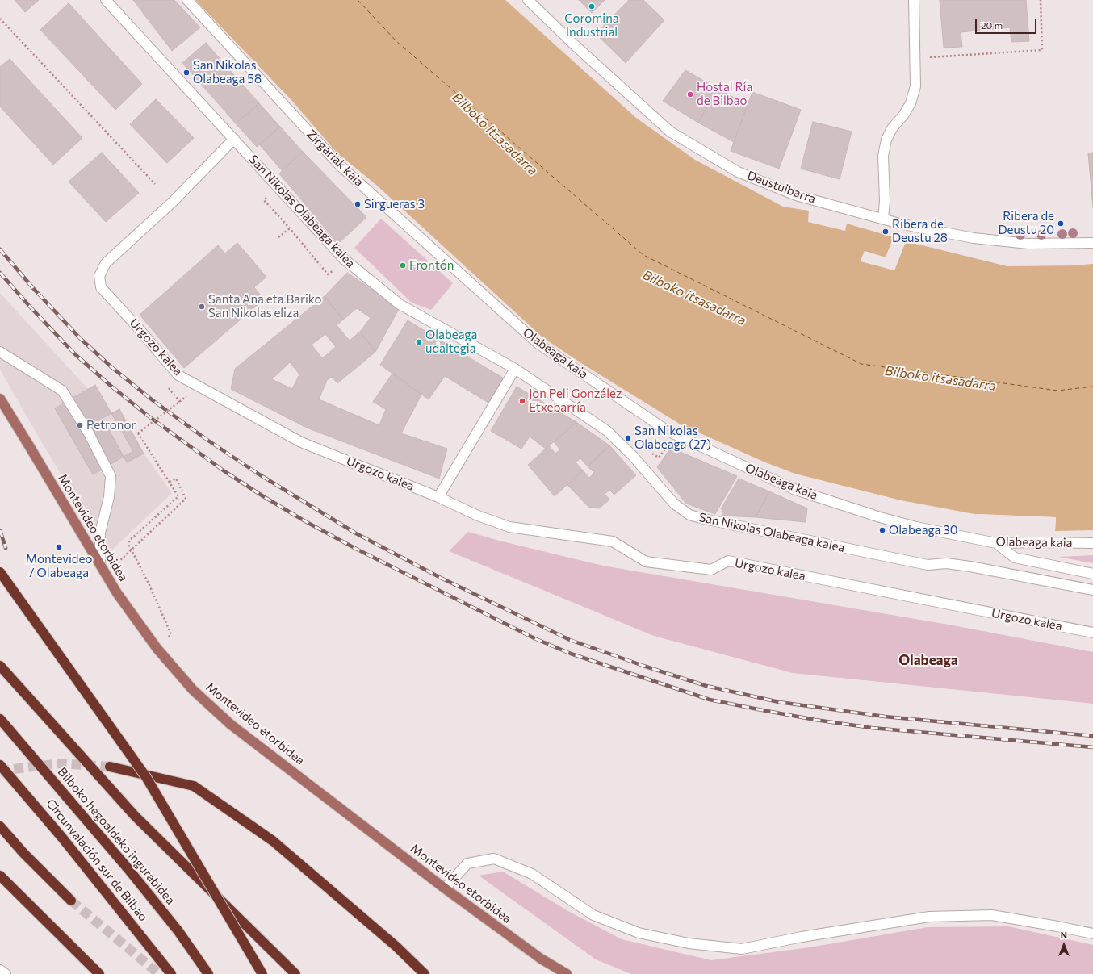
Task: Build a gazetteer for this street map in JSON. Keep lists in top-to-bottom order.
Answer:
{
  "streets": {
    "highway": ["Bilboko hegoaldeko ingurabidea", "Circunvalación sur de Bilbao"],
    "main road": ["Montevideo etorbidea"],
    "street": [
      "Zirgariak kaia",
      "Deustuibarra",
      "San Nikolas Olabeaga kalea",
      "Urgozo kalea",
      "Olabeaga kaia"
    ]
  },
  "crossings": [
    ["Zirgariak kaia", "Olabeaga kaia"],
    ["San Nikolas Olabeaga kalea", "Urgozo kalea"]
  ],
  "districts": ["Olabeaga"],
  "water": ["Bilboko itsasadarra"],
  "places": [
    "Coromina Industrial",
    "San Nikolas Olabeaga 58",
    "Hostal Ría de Bilbao",
    "Sirgueras 3",
    "Ribera de Deustu 20",
    "Ribera de Deustu 28",
    "Frontón",
    "Santa Ana eta Bariko San Nikolas eliza",
    "Olabeaga udaltegia",
    "Jon Peli González Etxebarría",
    "Petronor",
    "San Nikolas Olabeaga (27)",
    "Olabeaga 30",
    "Montevideo / Olabeaga"
  ],
  "scale_bar": "20 m",
  "north": "top"
}
